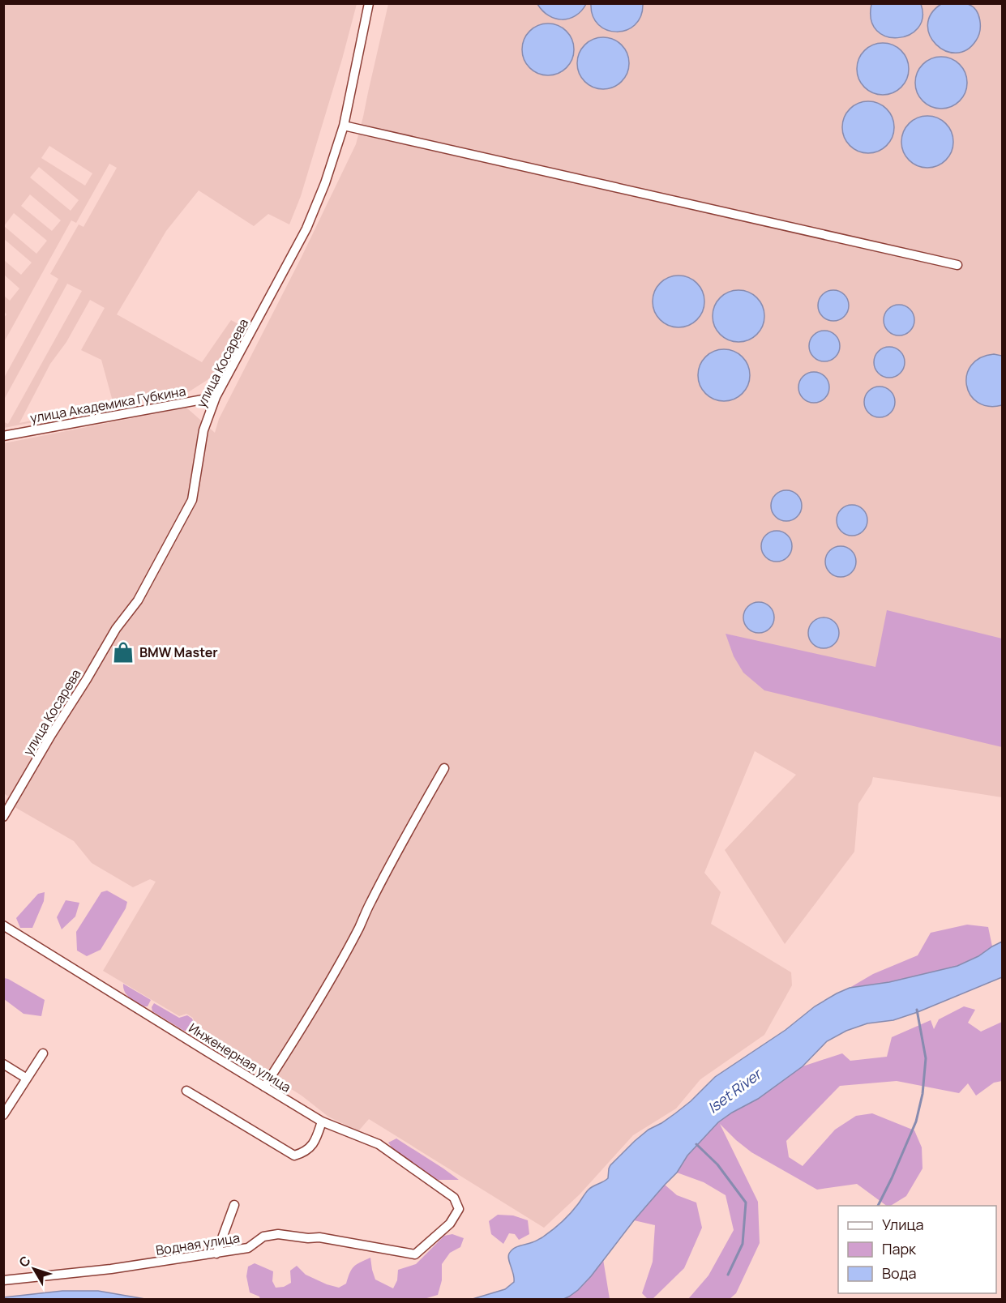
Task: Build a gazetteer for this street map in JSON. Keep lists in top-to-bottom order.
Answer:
{
  "streets": {
    "street": [
      "улица Косарева",
      "улица Академика Губкина",
      "Инженерная улица",
      "Водная улица"
    ]
  },
  "crossings": [
    ["улица Косарева", "улица Академика Губкина"],
    ["Инженерная улица", "Водная улица"]
  ],
  "water": ["Iset River"],
  "places": {
    "shop": ["BMW Master"]
  },
  "legend": ["Улица", "Парк", "Вода"],
  "north": "top left"
}
